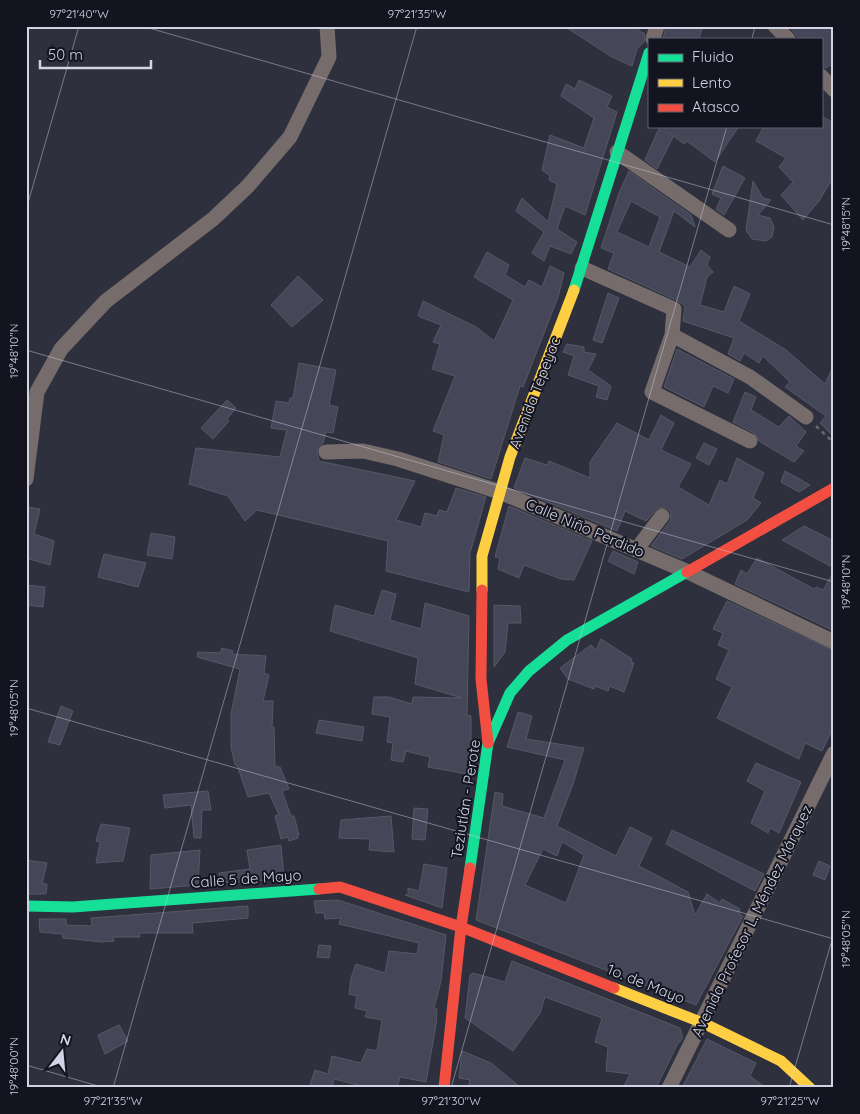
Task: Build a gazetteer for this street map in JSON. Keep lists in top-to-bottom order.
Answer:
{
  "streets": {
    "street": [
      "Avenida Tepeyac",
      "Calle Niño Perdido",
      "Teziutlán - Perote",
      "Calle 5 de Mayo",
      "Avenida Profesor L. Méndez Márquez",
      "1o. de Mayo"
    ]
  },
  "crossings": [
    ["Avenida Tepeyac", "Calle Niño Perdido"],
    ["Avenida Tepeyac", "Teziutlán - Perote"],
    ["Calle Niño Perdido", "Teziutlán - Perote"],
    ["Teziutlán - Perote", "Calle 5 de Mayo"],
    ["Teziutlán - Perote", "1o. de Mayo"],
    ["Calle 5 de Mayo", "1o. de Mayo"],
    ["Avenida Profesor L. Méndez Márquez", "1o. de Mayo"]
  ],
  "legend": ["Fluido", "Lento", "Atasco"],
  "scale_bar": "50 m",
  "north": "top",
  "coordinates": [
    "97°21'40\"W",
    "97°21'35\"W",
    "19°48'15\"N",
    "19°48'10\"N",
    "19°48'05\"N",
    "19°48'00\"N",
    "97°21'30\"W",
    "97°21'25\"W"
  ]
}
